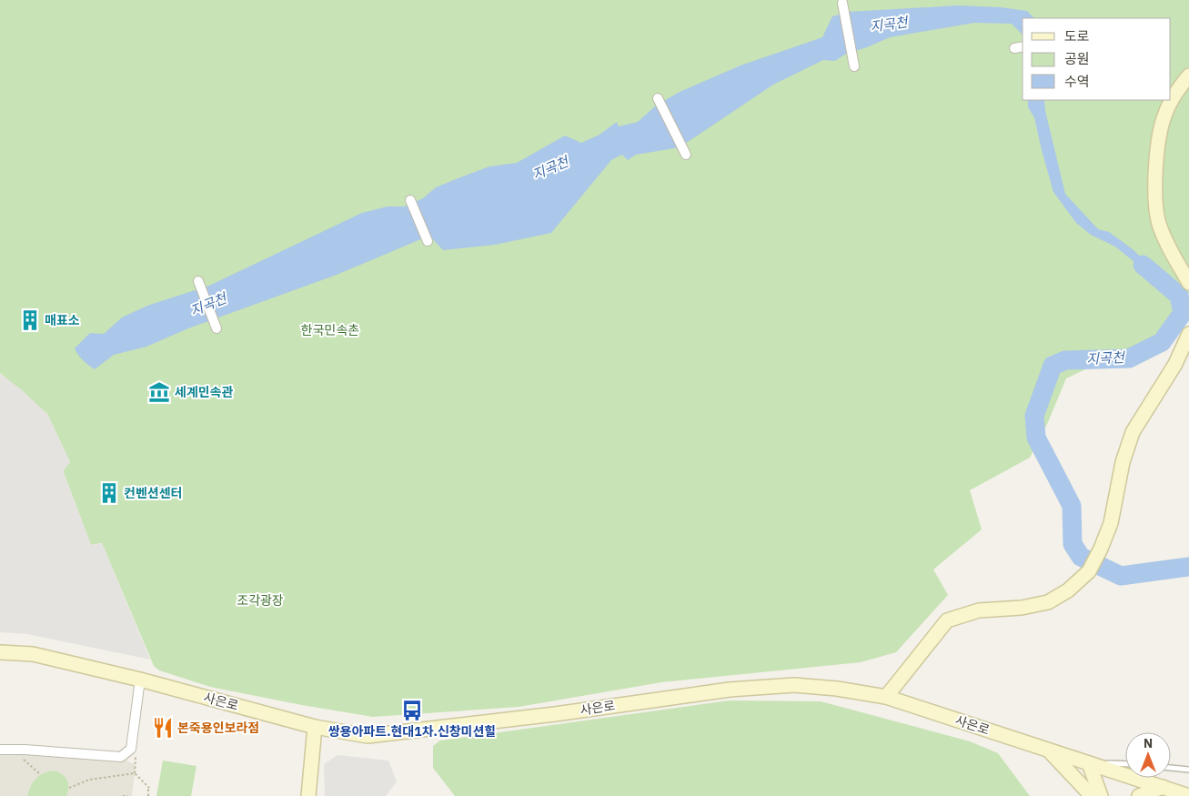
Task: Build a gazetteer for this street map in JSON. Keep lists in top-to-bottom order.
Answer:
{
  "streets": {
    "main road": ["사은로"]
  },
  "water": ["지곡천"],
  "parks": ["한국민속촌", "조각광장"],
  "places": {
    "building": ["매표소", "컨벤션센터"],
    "museum": ["세계민속관"],
    "bus stop": ["쌍용아파트.현대1차.신창미션힐"],
    "restaurant": ["본죽용인보라점"]
  },
  "legend": ["도로", "공원", "수역"],
  "north": "top"
}
